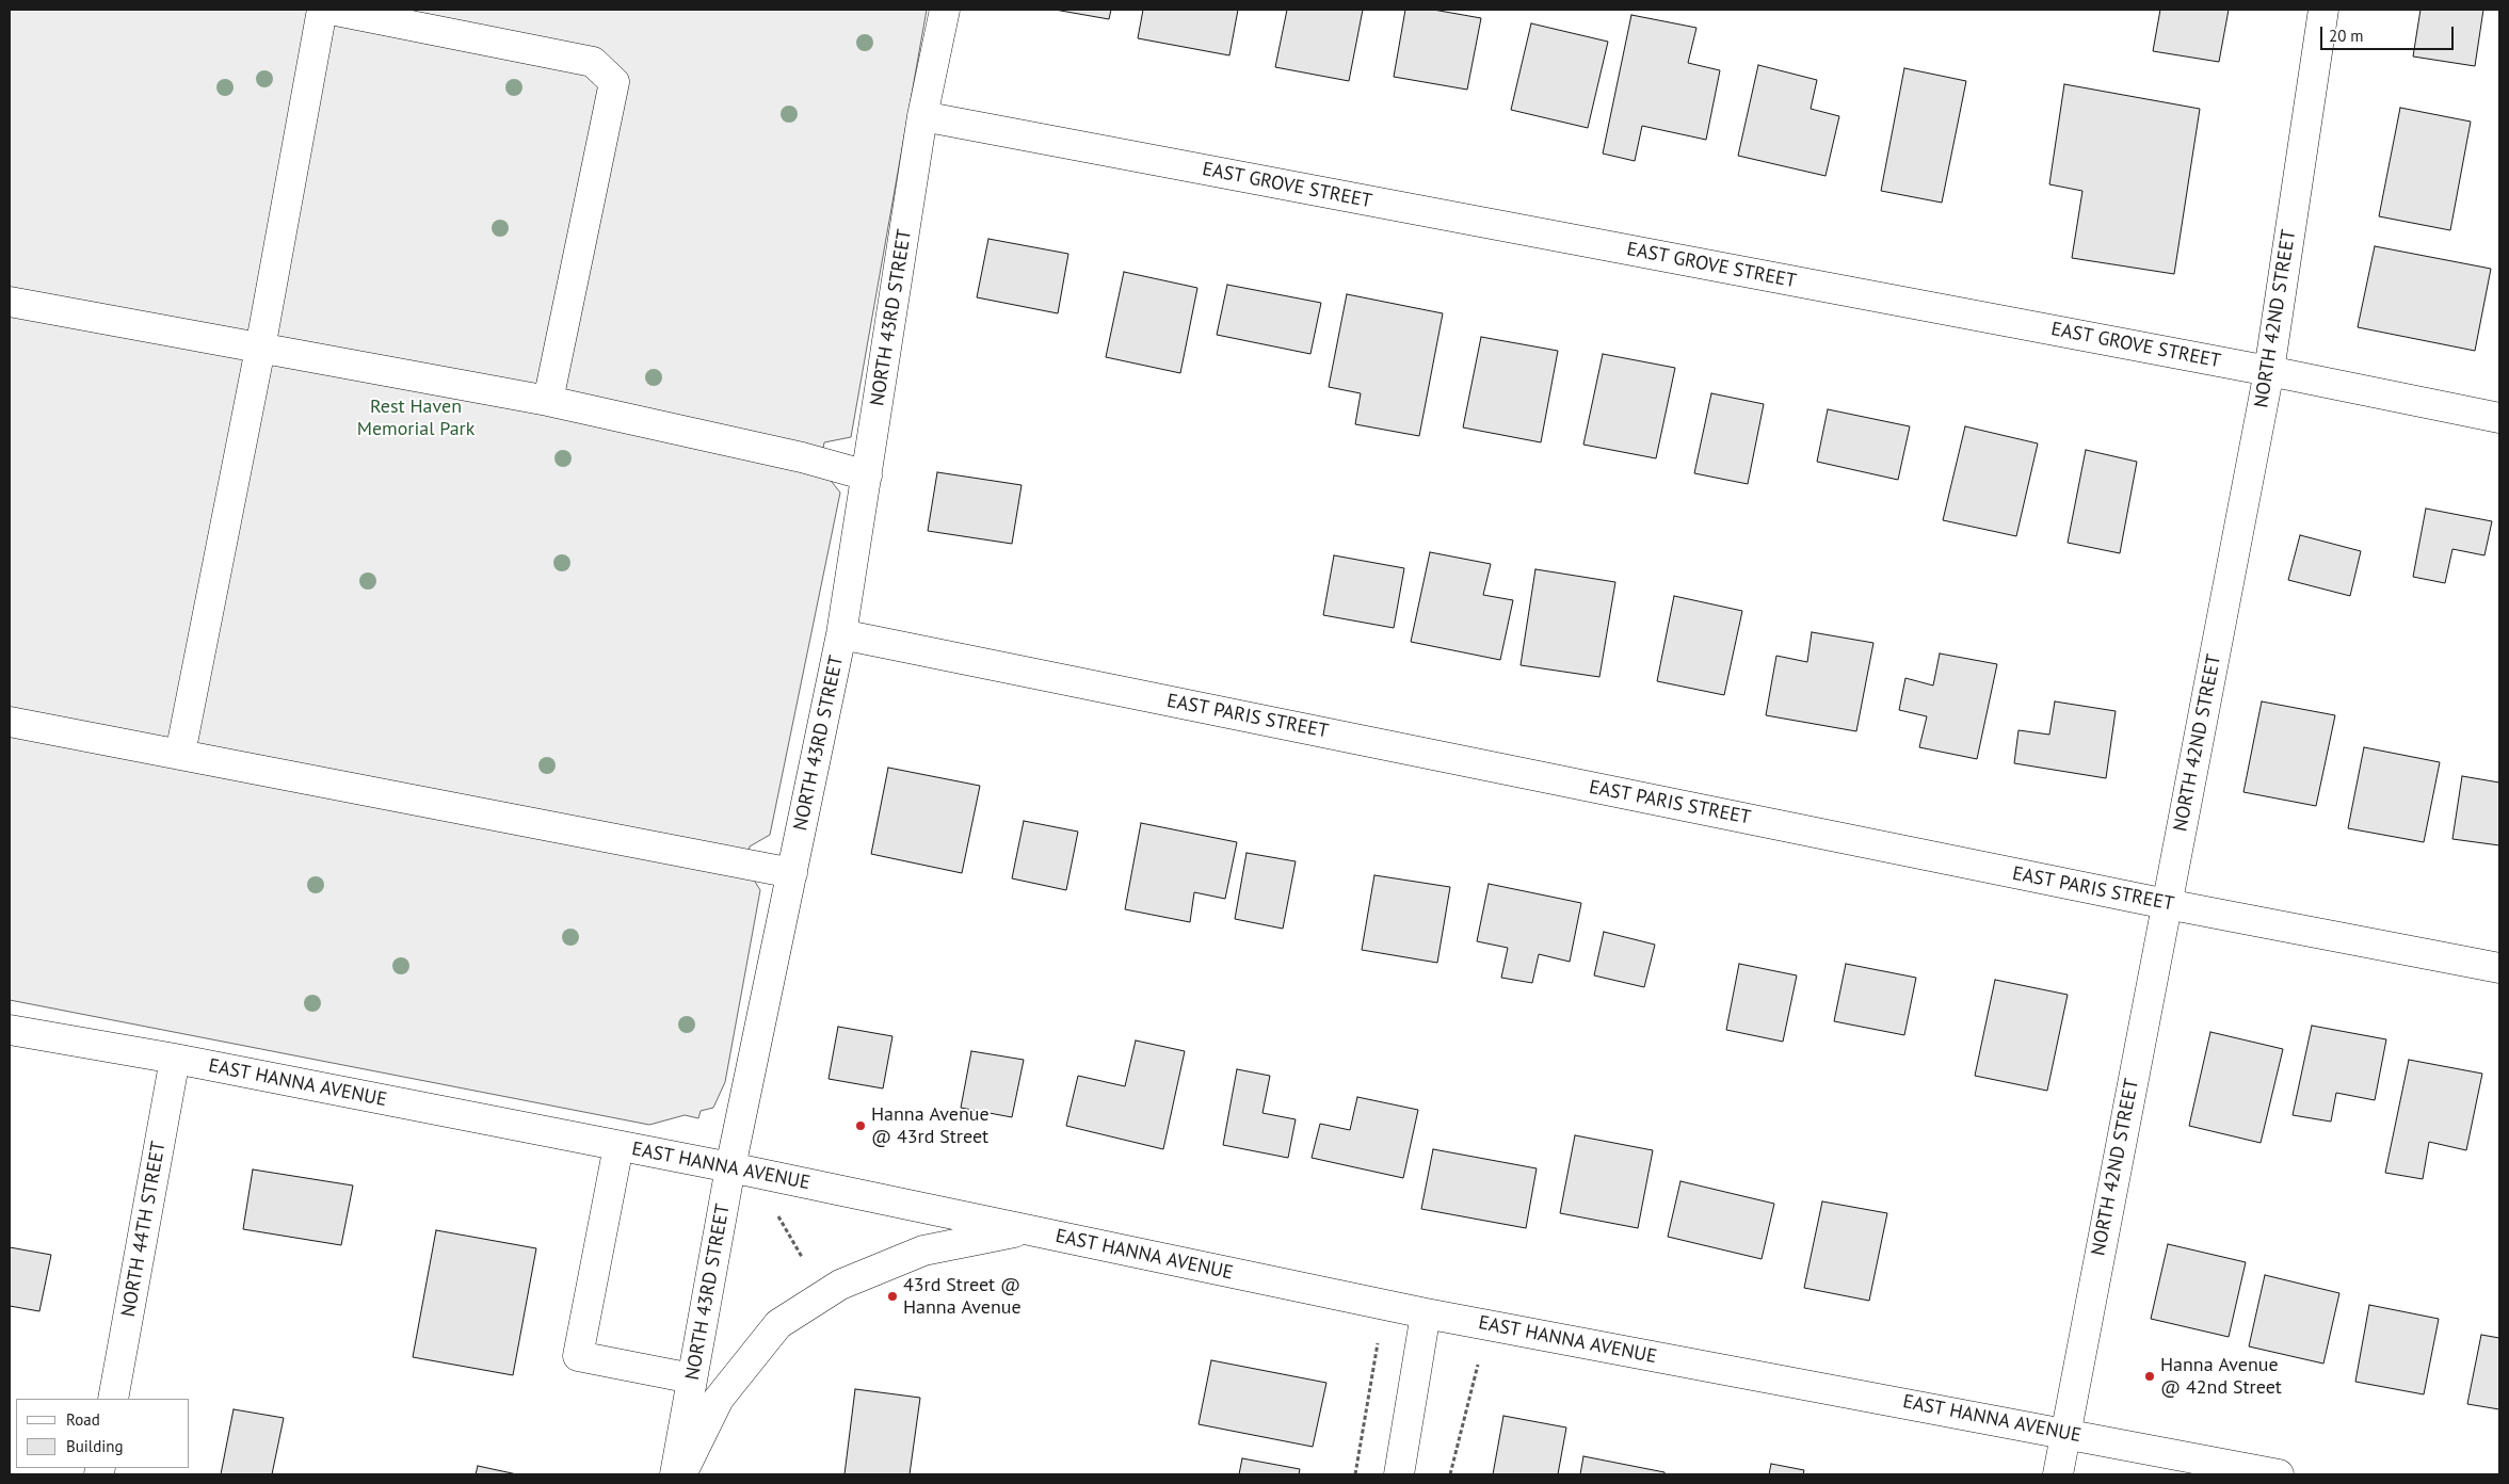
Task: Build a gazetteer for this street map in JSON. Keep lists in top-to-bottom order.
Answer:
{
  "streets": {
    "street": [
      "EAST GROVE STREET",
      "NORTH 43RD STREET",
      "NORTH 42ND STREET",
      "EAST PARIS STREET",
      "EAST HANNA AVENUE",
      "NORTH 44TH STREET"
    ]
  },
  "crossings": [
    ["EAST GROVE STREET", "NORTH 43RD STREET"],
    ["EAST GROVE STREET", "NORTH 42ND STREET"],
    ["NORTH 43RD STREET", "EAST PARIS STREET"],
    ["NORTH 43RD STREET", "EAST HANNA AVENUE"],
    ["NORTH 42ND STREET", "EAST PARIS STREET"],
    ["NORTH 42ND STREET", "EAST HANNA AVENUE"],
    ["EAST HANNA AVENUE", "NORTH 44TH STREET"]
  ],
  "parks": ["Rest Haven Memorial Park"],
  "places": ["Hanna Avenue @ 43rd Street", "43rd Street @ Hanna Avenue", "Hanna Avenue @ 42nd Street"],
  "legend": ["Road", "Building"],
  "scale_bar": "20 m"
}
